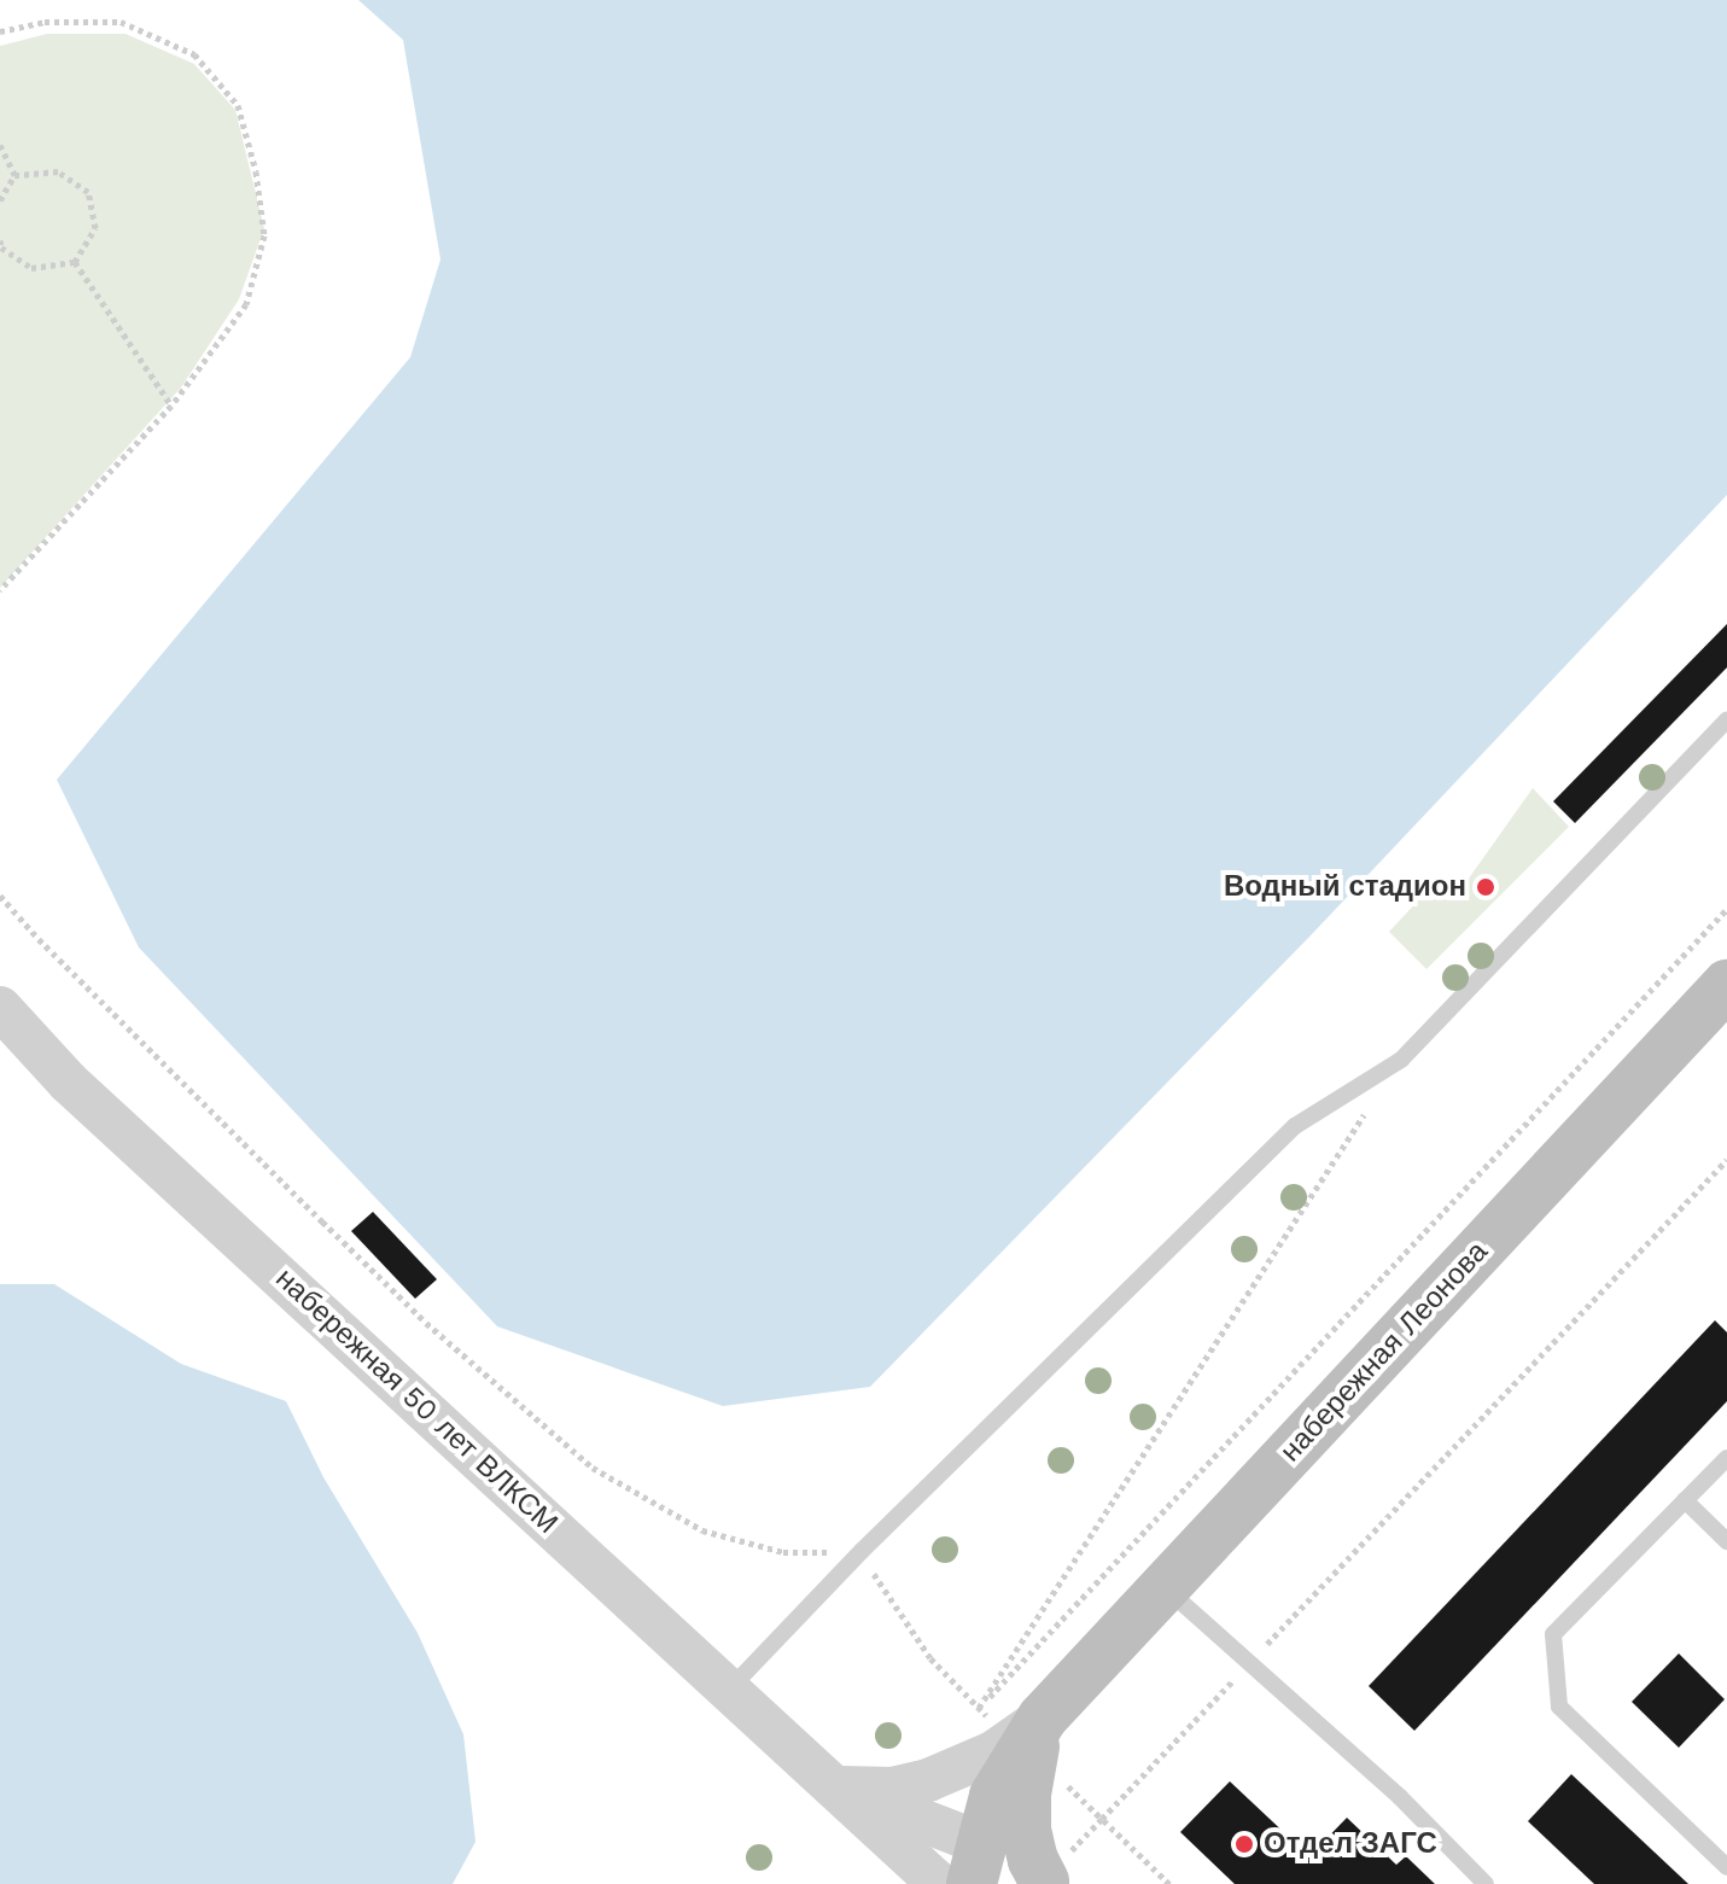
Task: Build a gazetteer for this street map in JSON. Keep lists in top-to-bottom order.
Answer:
{
  "streets": {
    "main road": ["набережная Леонова"],
    "street": ["набережная 50 лет ВЛКСМ"]
  },
  "places": ["Водный стадион", "Отдел ЗАГС"]
}
